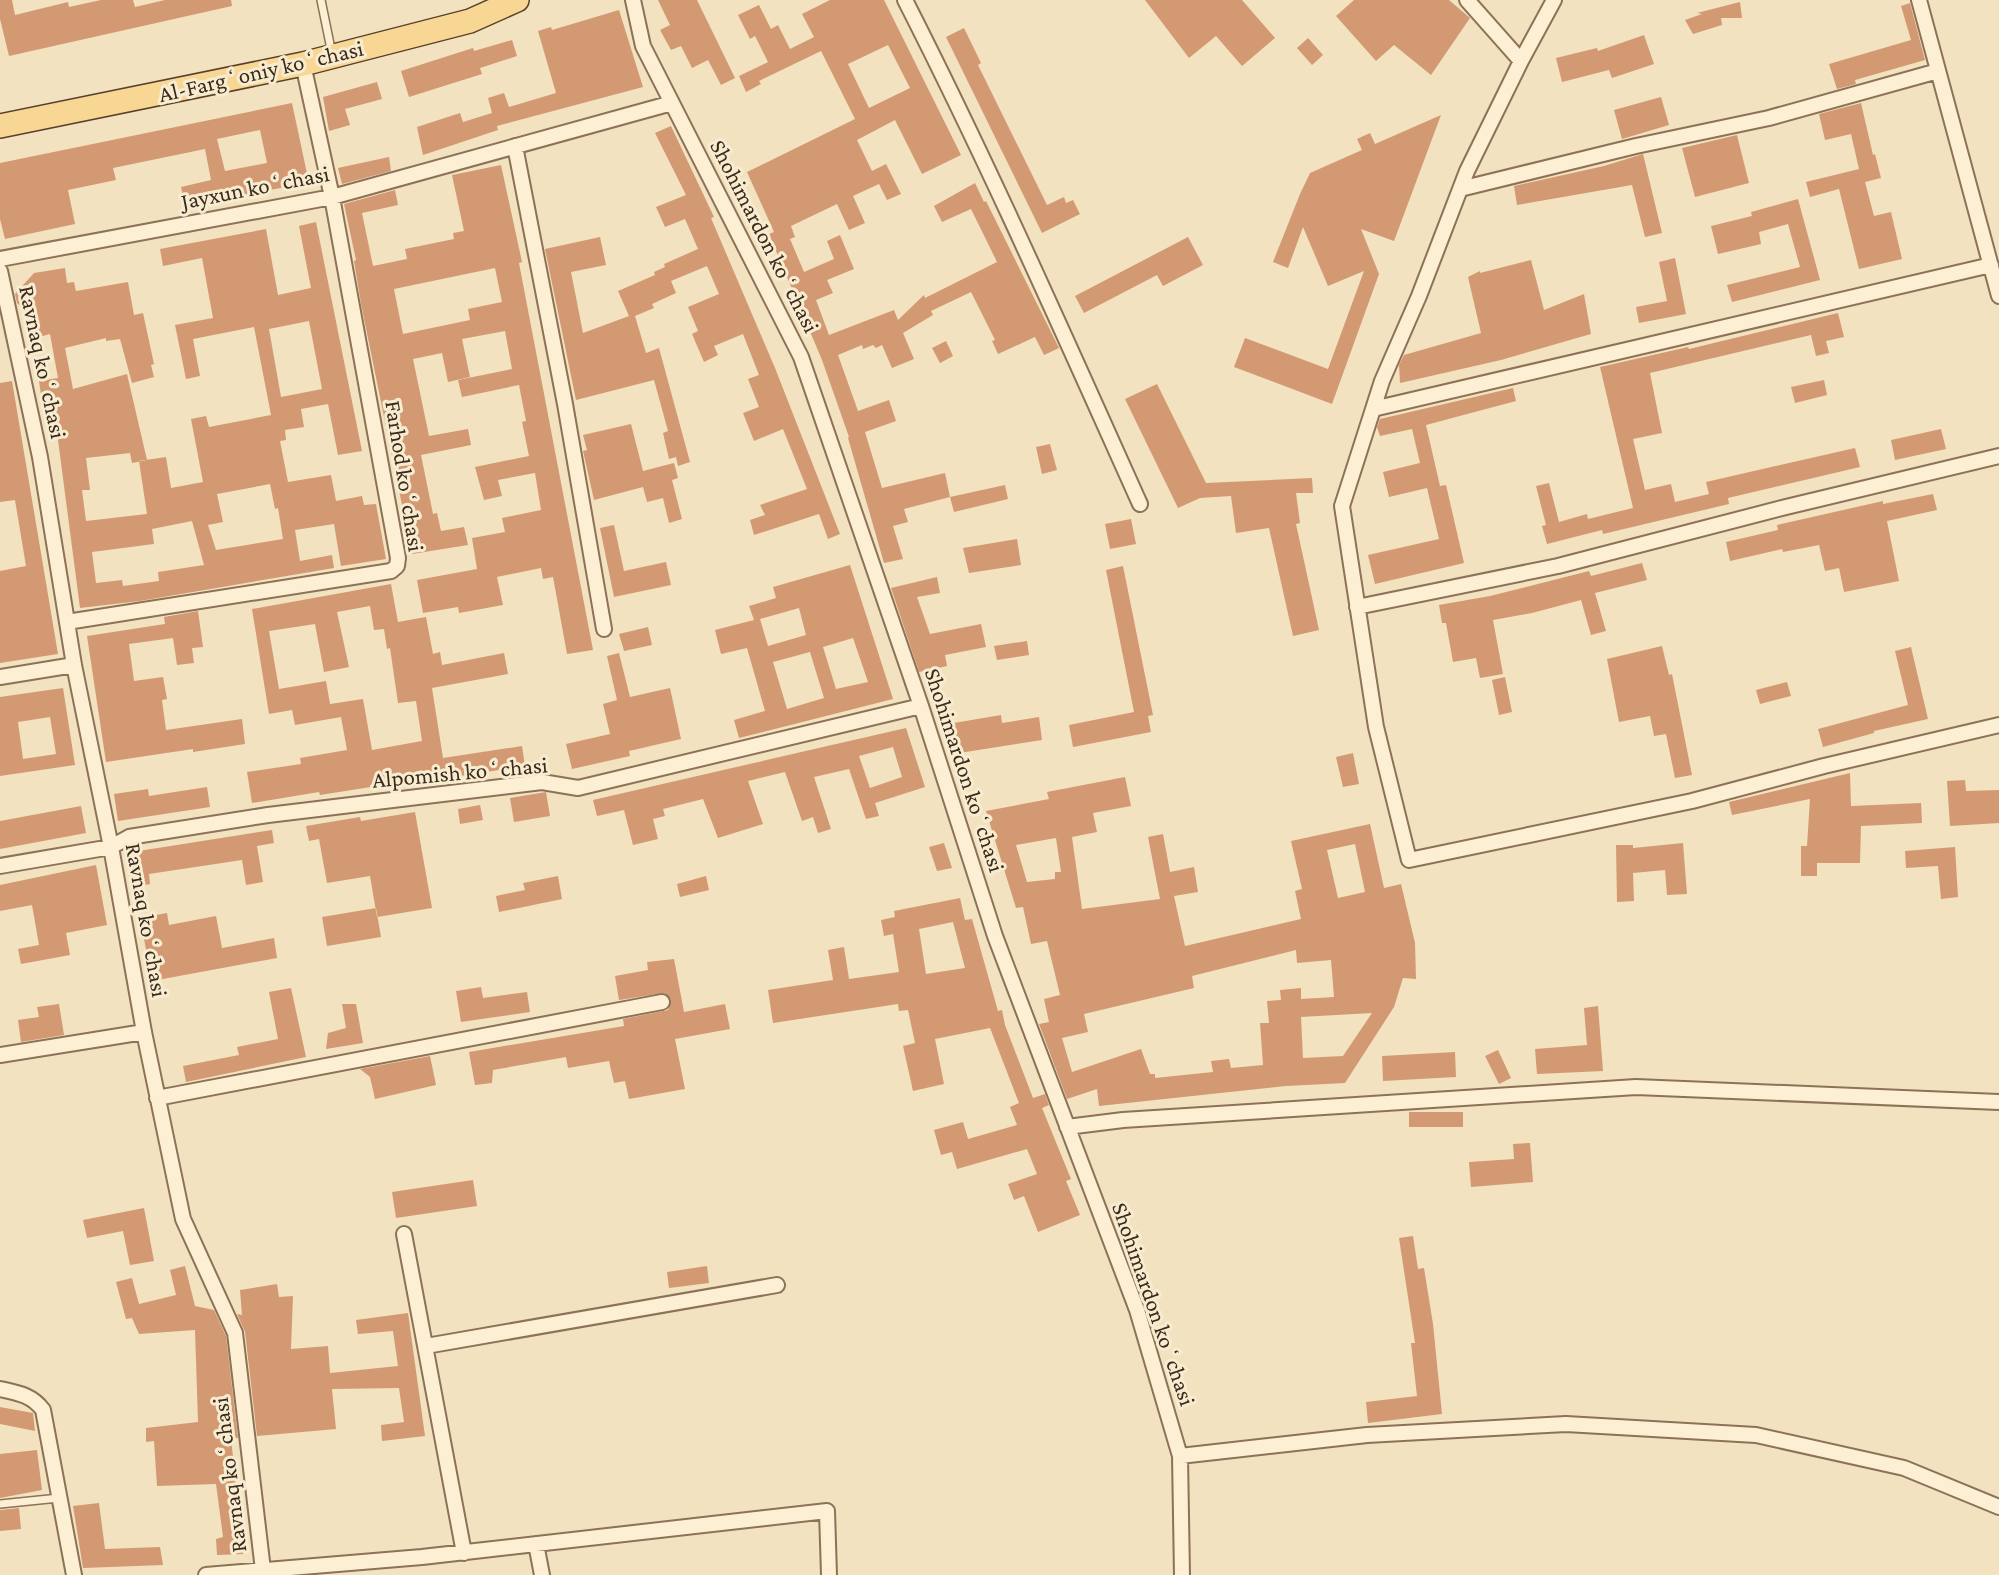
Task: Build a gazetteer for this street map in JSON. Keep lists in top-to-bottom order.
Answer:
{
  "streets": {
    "main road": ["Al-Fargʻoniy koʻchasi"],
    "street": [
      "Jayxun koʻchasi",
      "Shohimardon koʻchasi",
      "Ravnaq koʻchasi",
      "Farhod koʻchasi",
      "Alpomish koʻchasi"
    ]
  },
  "crossings": [
    ["Al-Fargʻoniy koʻchasi", "Farhod koʻchasi"],
    ["Jayxun koʻchasi", "Shohimardon koʻchasi"],
    ["Jayxun koʻchasi", "Farhod koʻchasi"],
    ["Shohimardon koʻchasi", "Alpomish koʻchasi"],
    ["Ravnaq koʻchasi", "Farhod koʻchasi"],
    ["Ravnaq koʻchasi", "Alpomish koʻchasi"]
  ]
}
